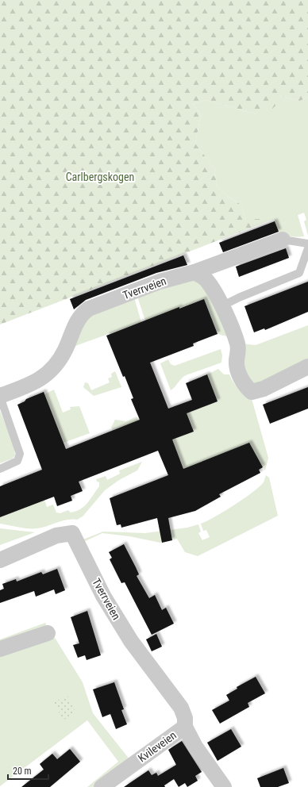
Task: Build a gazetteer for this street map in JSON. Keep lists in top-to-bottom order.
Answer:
{
  "streets": {
    "street": ["Tverrveien", "Kvileveien"]
  },
  "crossings": [
    ["Tverrveien", "Kvileveien"]
  ],
  "parks": ["Carlbergskogen"],
  "scale_bar": "20 m"
}
